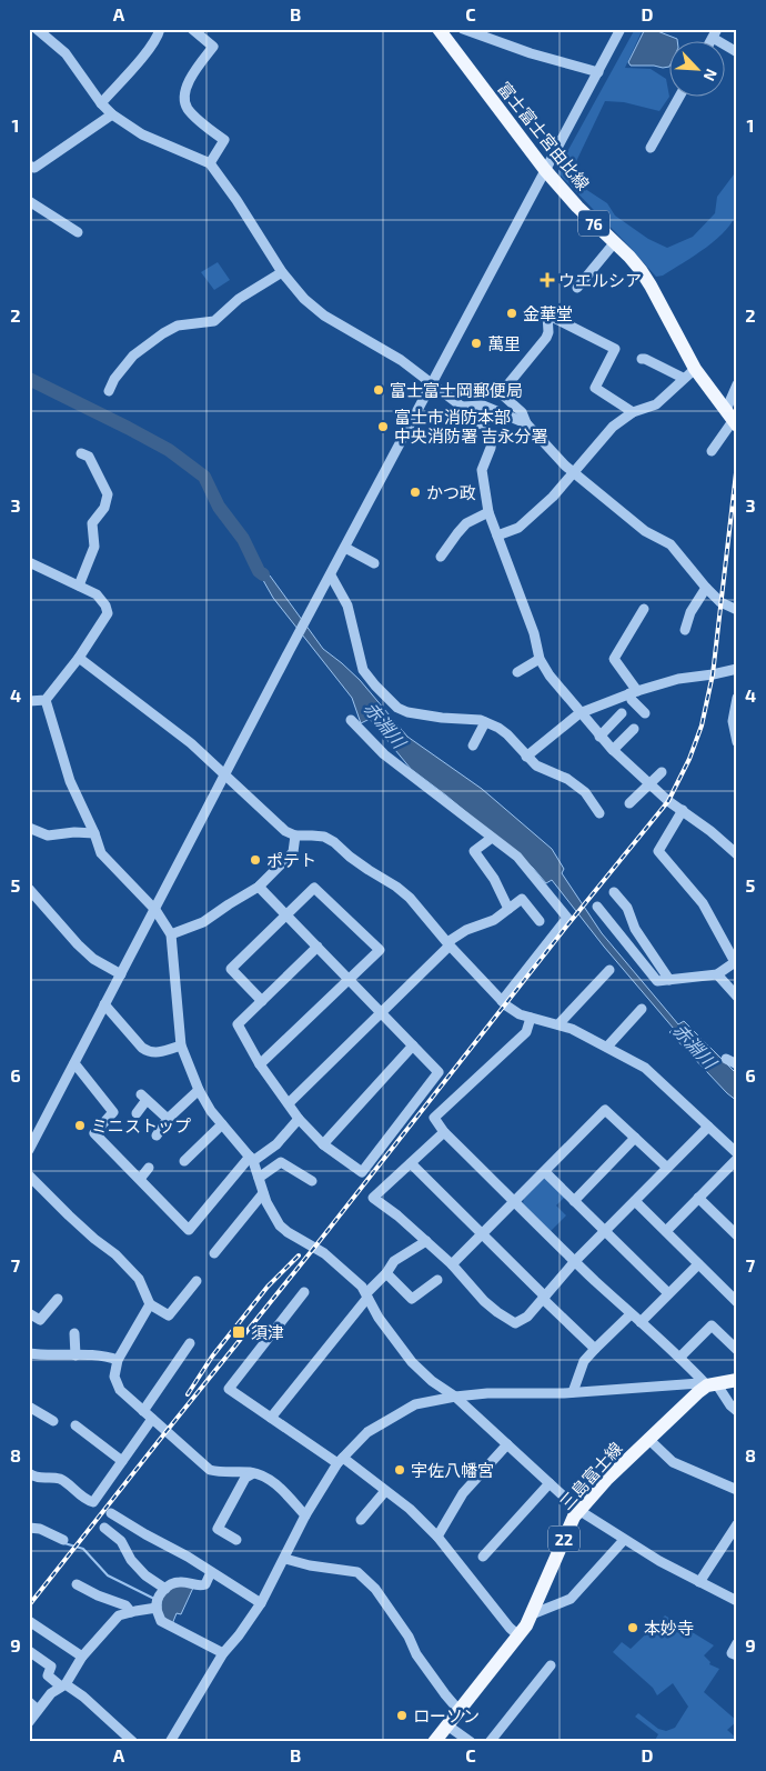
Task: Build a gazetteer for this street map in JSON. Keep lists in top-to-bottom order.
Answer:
{
  "streets": {
    "main road": [
      "富士富士宮由比線",
      "76",
      "三島富士線",
      "22"
    ]
  },
  "water": ["赤淵川"],
  "places": {
    "health": ["ウエルシア"],
    "other": [
      "金華堂",
      "萬里",
      "富士富士岡郵便局",
      "富士市消防本部 中央消防署 吉永分署",
      "かつ政",
      "ポテト",
      "ミニストップ",
      "宇佐八幡宮",
      "本妙寺",
      "ローソン"
    ],
    "transit": ["須津"]
  },
  "north": "bottom right",
  "grid": {
    "columns": [
      "A",
      "B",
      "C",
      "D"
    ],
    "rows": [
      "1",
      "2",
      "3",
      "4",
      "5",
      "6",
      "7",
      "8",
      "9"
    ]
  }
}
